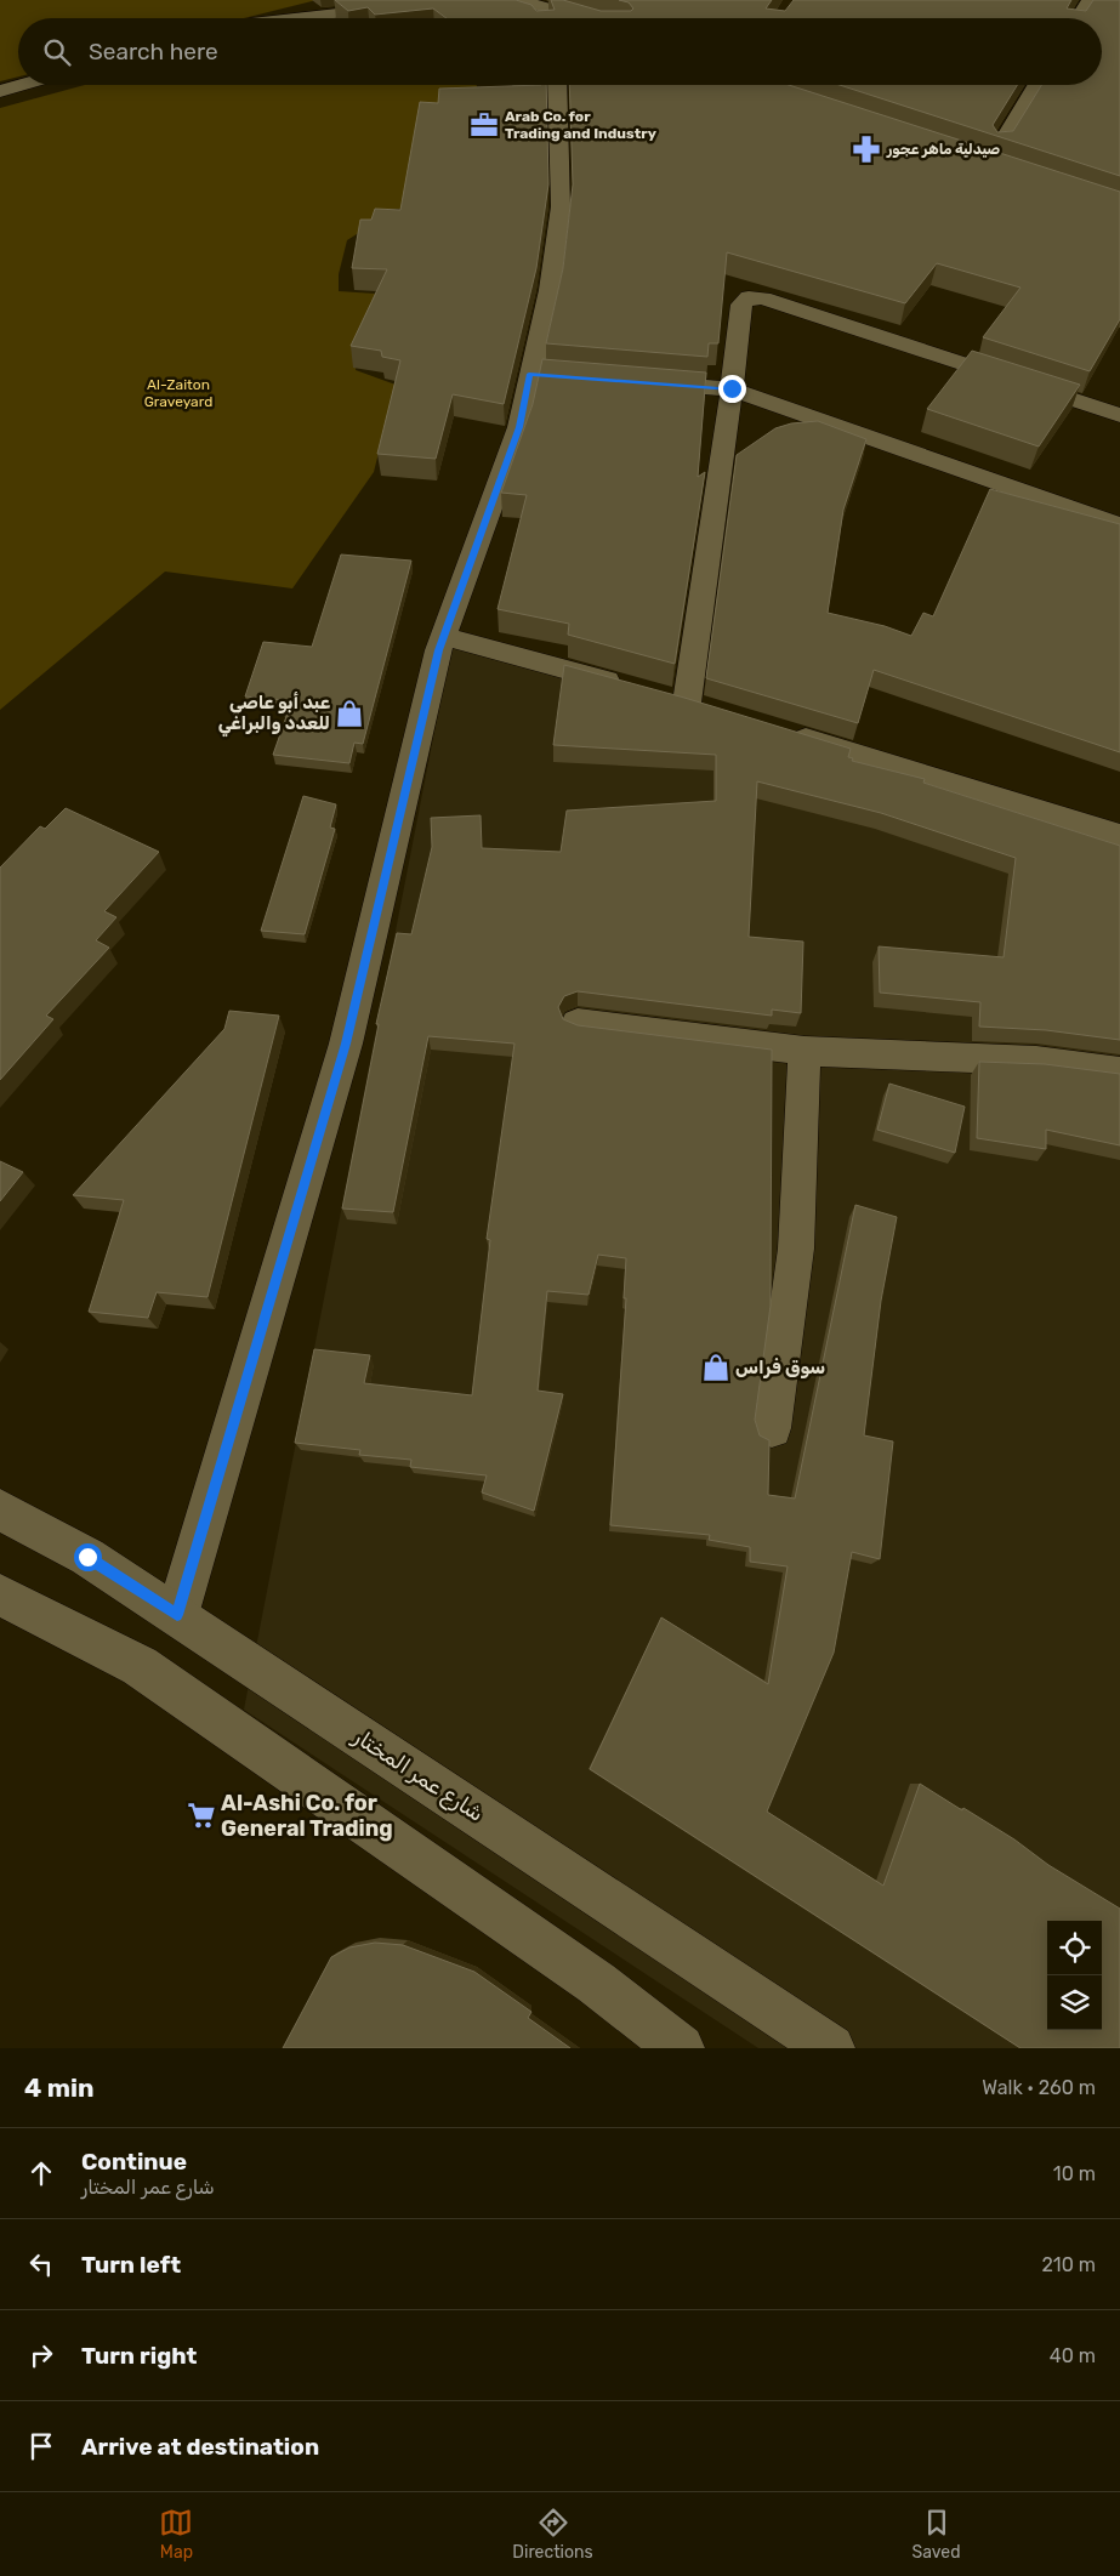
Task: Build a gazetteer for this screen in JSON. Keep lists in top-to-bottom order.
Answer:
{
  "streets": {
    "street": ["شارع عمر المختار"]
  },
  "parks": ["Al-Zaiton Graveyard"],
  "places": {
    "office": ["Arab Co. for Trading and Industry"],
    "pharmacy": ["صيدلية ماهر عجور"],
    "shop": ["عبد أبو عاصي للعدد والبراغي", "سوق فراس"],
    "supermarket": ["Al-Ashi Co. for General Trading"]
  },
  "page": {
    "search": "Search here",
    "heading": ["4 min", "Walk · 260 m"],
    "list": [
      ["Continue", "شارع عمر المختار", "10 m"],
      ["Turn left", "210 m"],
      ["Turn right", "40 m"],
      "Arrive at destination"
    ],
    "nav": ["Map", "Directions", "Saved"]
  }
}
